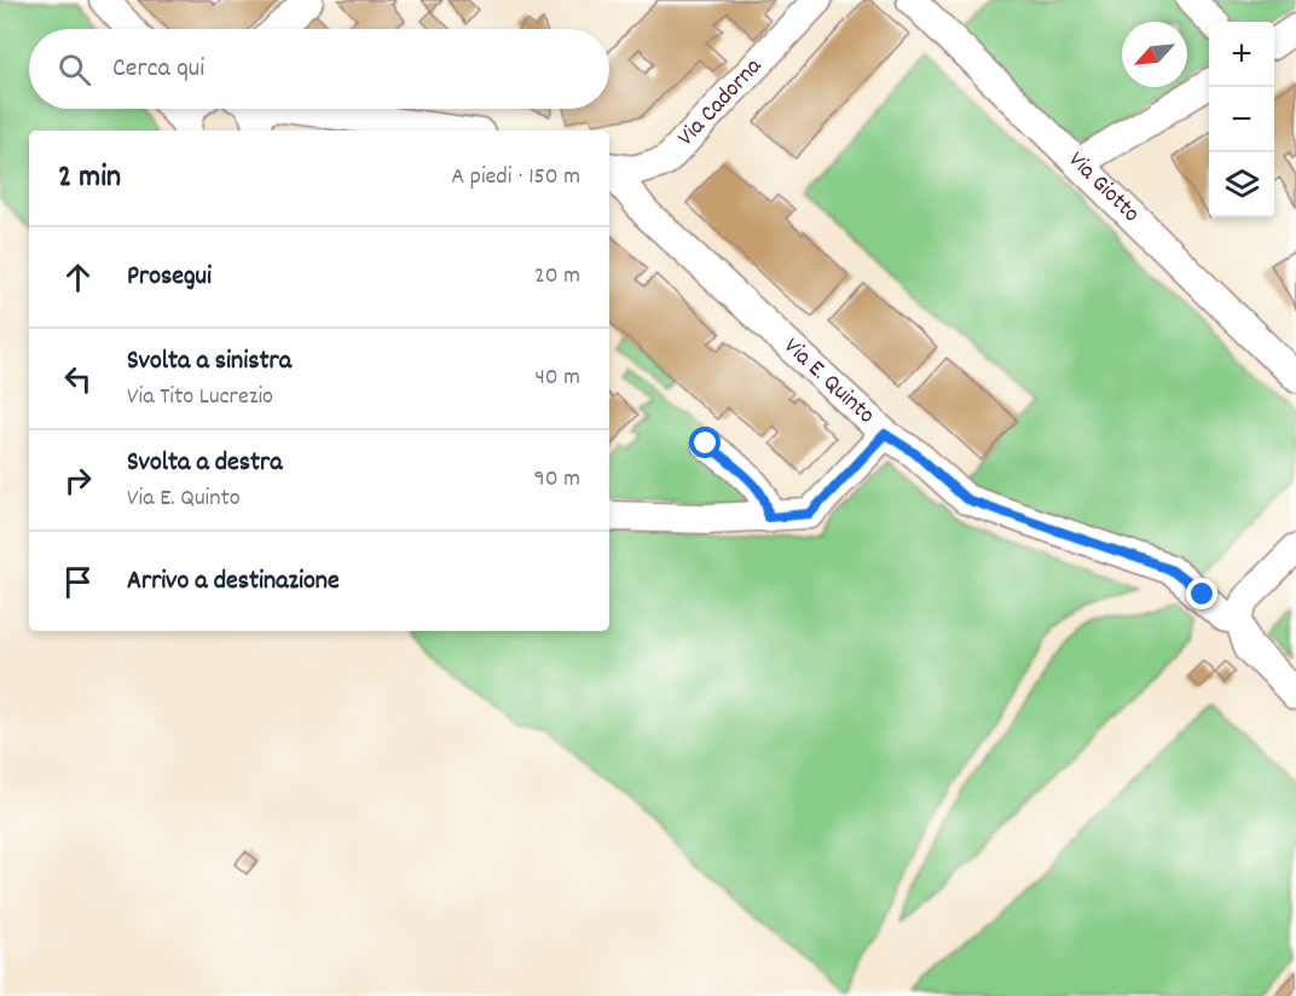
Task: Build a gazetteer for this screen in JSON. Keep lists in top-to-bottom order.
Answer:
{
  "streets": {
    "street": ["Via Cadorna", "Via Giotto", "Via E. Quinto"]
  },
  "north": "bottom left",
  "page": {
    "map_buttons": ["+", "−"],
    "search": "Cerca qui",
    "heading": ["2 min", "A piedi · 150 m"],
    "list": [
      ["Prosegui", "20 m"],
      ["Svolta a sinistra", "Via Tito Lucrezio", "40 m"],
      ["Svolta a destra", "Via E. Quinto", "90 m"],
      "Arrivo a destinazione"
    ]
  }
}
